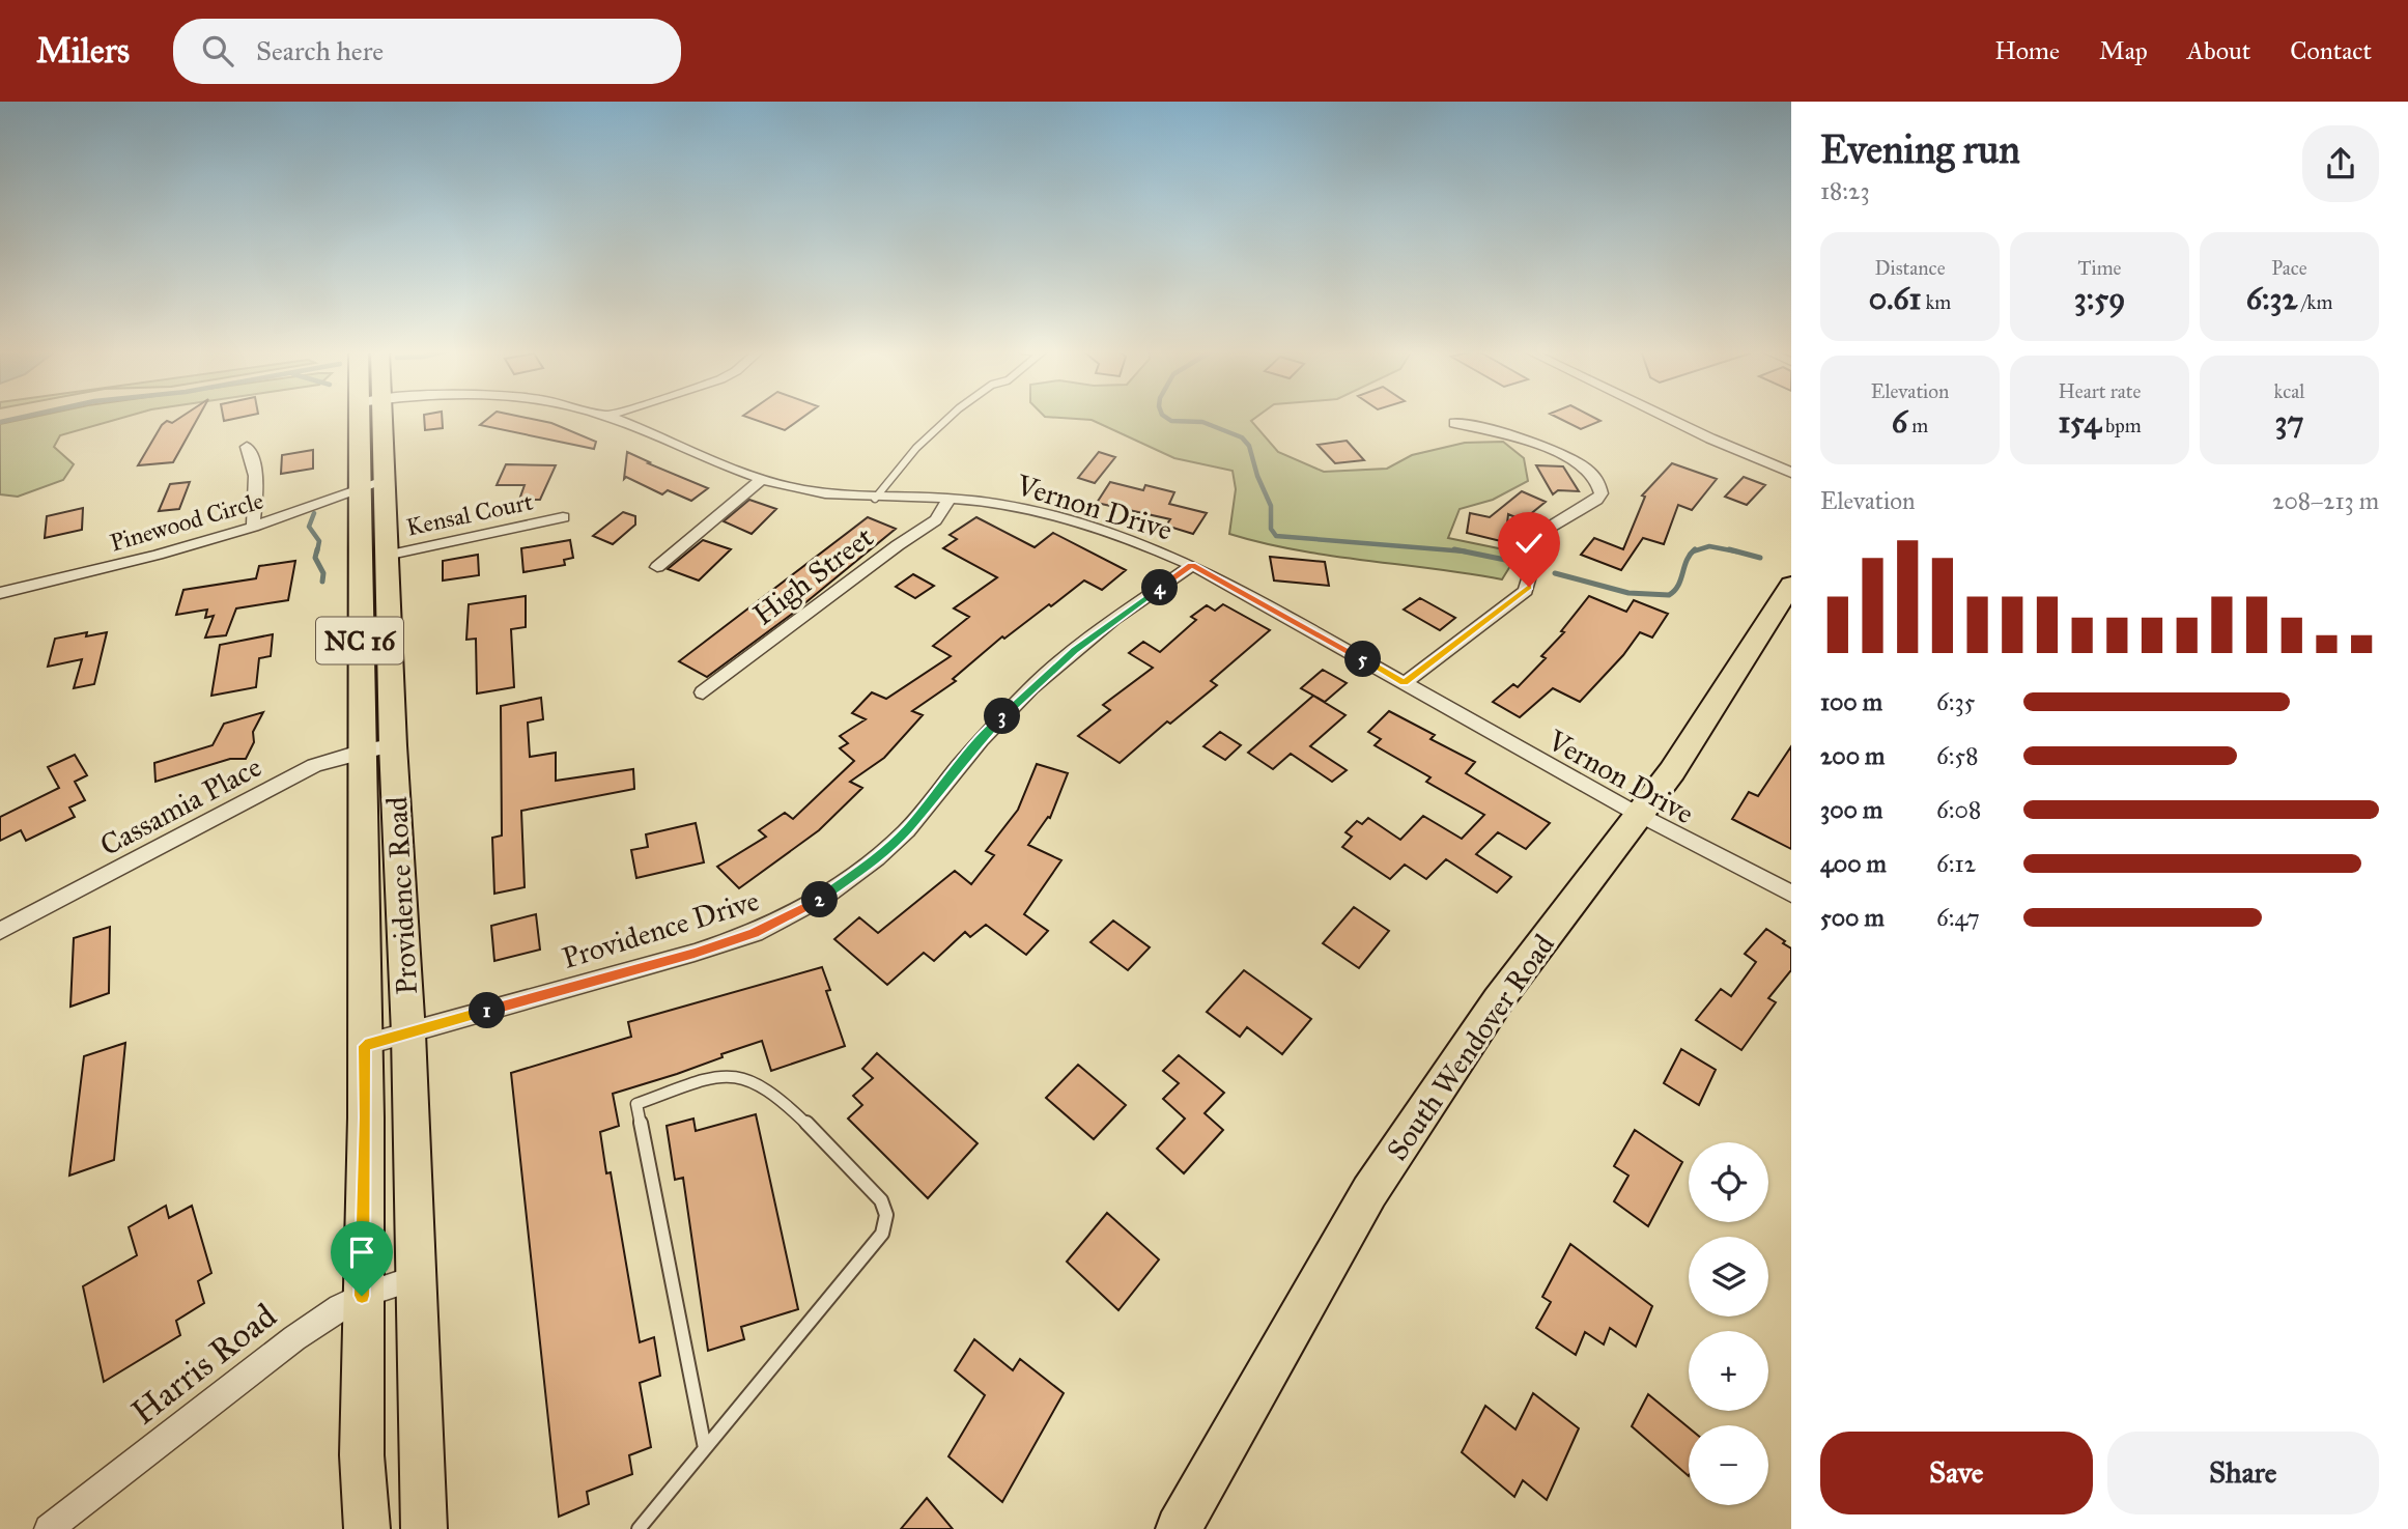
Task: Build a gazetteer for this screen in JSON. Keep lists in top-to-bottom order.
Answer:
{
  "streets": {
    "main road": ["NC 16", "Providence Road", "South Wendover Road"],
    "street": [
      "Vernon Drive",
      "Kensal Court",
      "Pinewood Circle",
      "High Street",
      "Cassamia Place",
      "Providence Drive",
      "Harris Road"
    ]
  },
  "crossings": [
    ["Vernon Drive", "High Street"],
    ["Vernon Drive", "Providence Drive"],
    ["Vernon Drive", "South Wendover Road"],
    ["Kensal Court", "Providence Road"],
    ["Pinewood Circle", "Providence Road"],
    ["Cassamia Place", "Providence Road"],
    ["Providence Road", "Providence Drive"],
    ["Providence Road", "Harris Road"]
  ],
  "page": {
    "header": "Milers",
    "search": "Search here",
    "nav": [
      "Home",
      "Map",
      "About",
      "Contact"
    ],
    "heading": ["Evening run", "18:23"],
    "stats": [
      ["Distance", "0.61 km"],
      ["Time", "3:59"],
      ["Pace", "6:32 /km"],
      ["Elevation", "6 m"],
      ["Heart rate", "154 bpm"],
      ["kcal", "37"]
    ],
    "chart": ["Elevation", "208–213 m"],
    "pins": [
      "4",
      "5",
      "3",
      "2",
      "1"
    ],
    "list": [
      {
        "name": "100 m",
        "note": "6:35"
      },
      {
        "name": "200 m",
        "note": "6:58"
      },
      {
        "name": "300 m",
        "note": "6:08"
      },
      {
        "name": "400 m",
        "note": "6:12"
      },
      {
        "name": "500 m",
        "note": "6:47"
      }
    ],
    "map_buttons": ["+", "−"],
    "buttons": ["Save", "Share"]
  }
}
